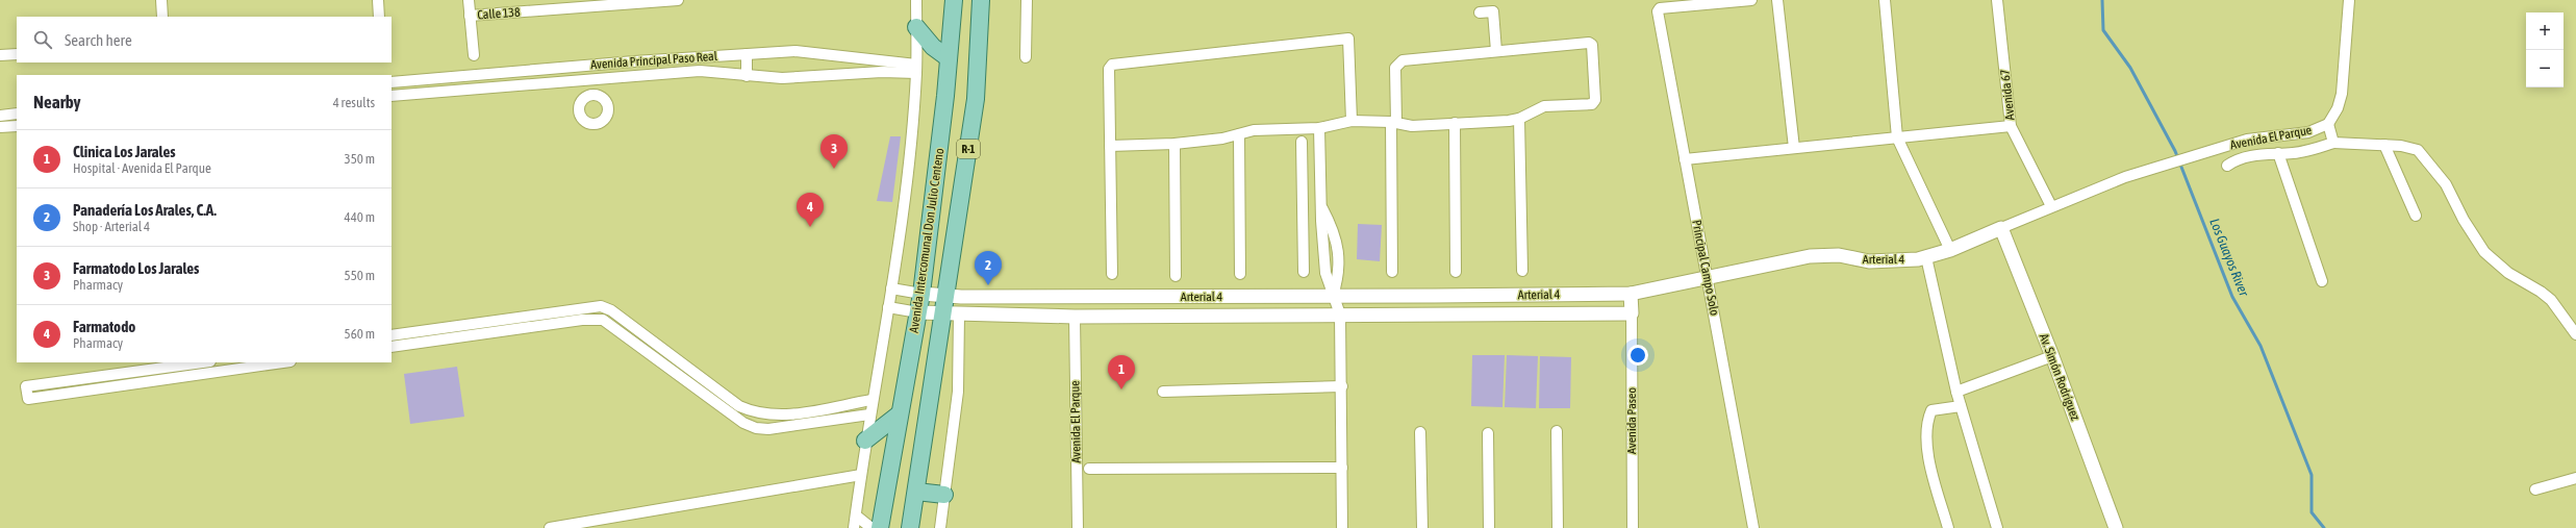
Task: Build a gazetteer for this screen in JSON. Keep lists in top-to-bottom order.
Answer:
{
  "streets": {
    "main road": ["R-1", "Avenida Intercomunal Don Julio Centeno"],
    "street": [
      "Calle 138",
      "Avenida Principal Paso Real",
      "Avenida 67",
      "Avenida El Parque",
      "Arterial 4",
      "Principal Campo Solo",
      "Av. Simón Rodríguez",
      "Avenida Paseo"
    ]
  },
  "crossings": [
    ["Avenida 67", "Arterial 4"],
    ["Avenida El Parque", "Arterial 4"],
    ["R-1", "Arterial 4"],
    ["Avenida Intercomunal Don Julio Centeno", "Arterial 4"],
    ["Arterial 4", "Principal Campo Solo"],
    ["Arterial 4", "Av. Simón Rodríguez"],
    ["Arterial 4", "Avenida Paseo"]
  ],
  "water": ["Los Guayos River"],
  "page": {
    "map_buttons": ["+", "−"],
    "search": "Search here",
    "heading": ["Nearby", "4 results"],
    "list": [
      {
        "mark": "1",
        "name": "Clinica Los Jarales",
        "note": "Hospital · Avenida El Parque",
        "value": "350 m"
      },
      {
        "mark": "2",
        "name": "Panadería Los Arales, C.A.",
        "note": "Shop · Arterial 4",
        "value": "440 m"
      },
      {
        "mark": "3",
        "name": "Farmatodo Los Jarales",
        "note": "Pharmacy",
        "value": "550 m"
      },
      {
        "mark": "4",
        "name": "Farmatodo",
        "note": "Pharmacy",
        "value": "560 m"
      }
    ],
    "pins": [
      "3",
      "4",
      "2",
      "1"
    ]
  }
}
